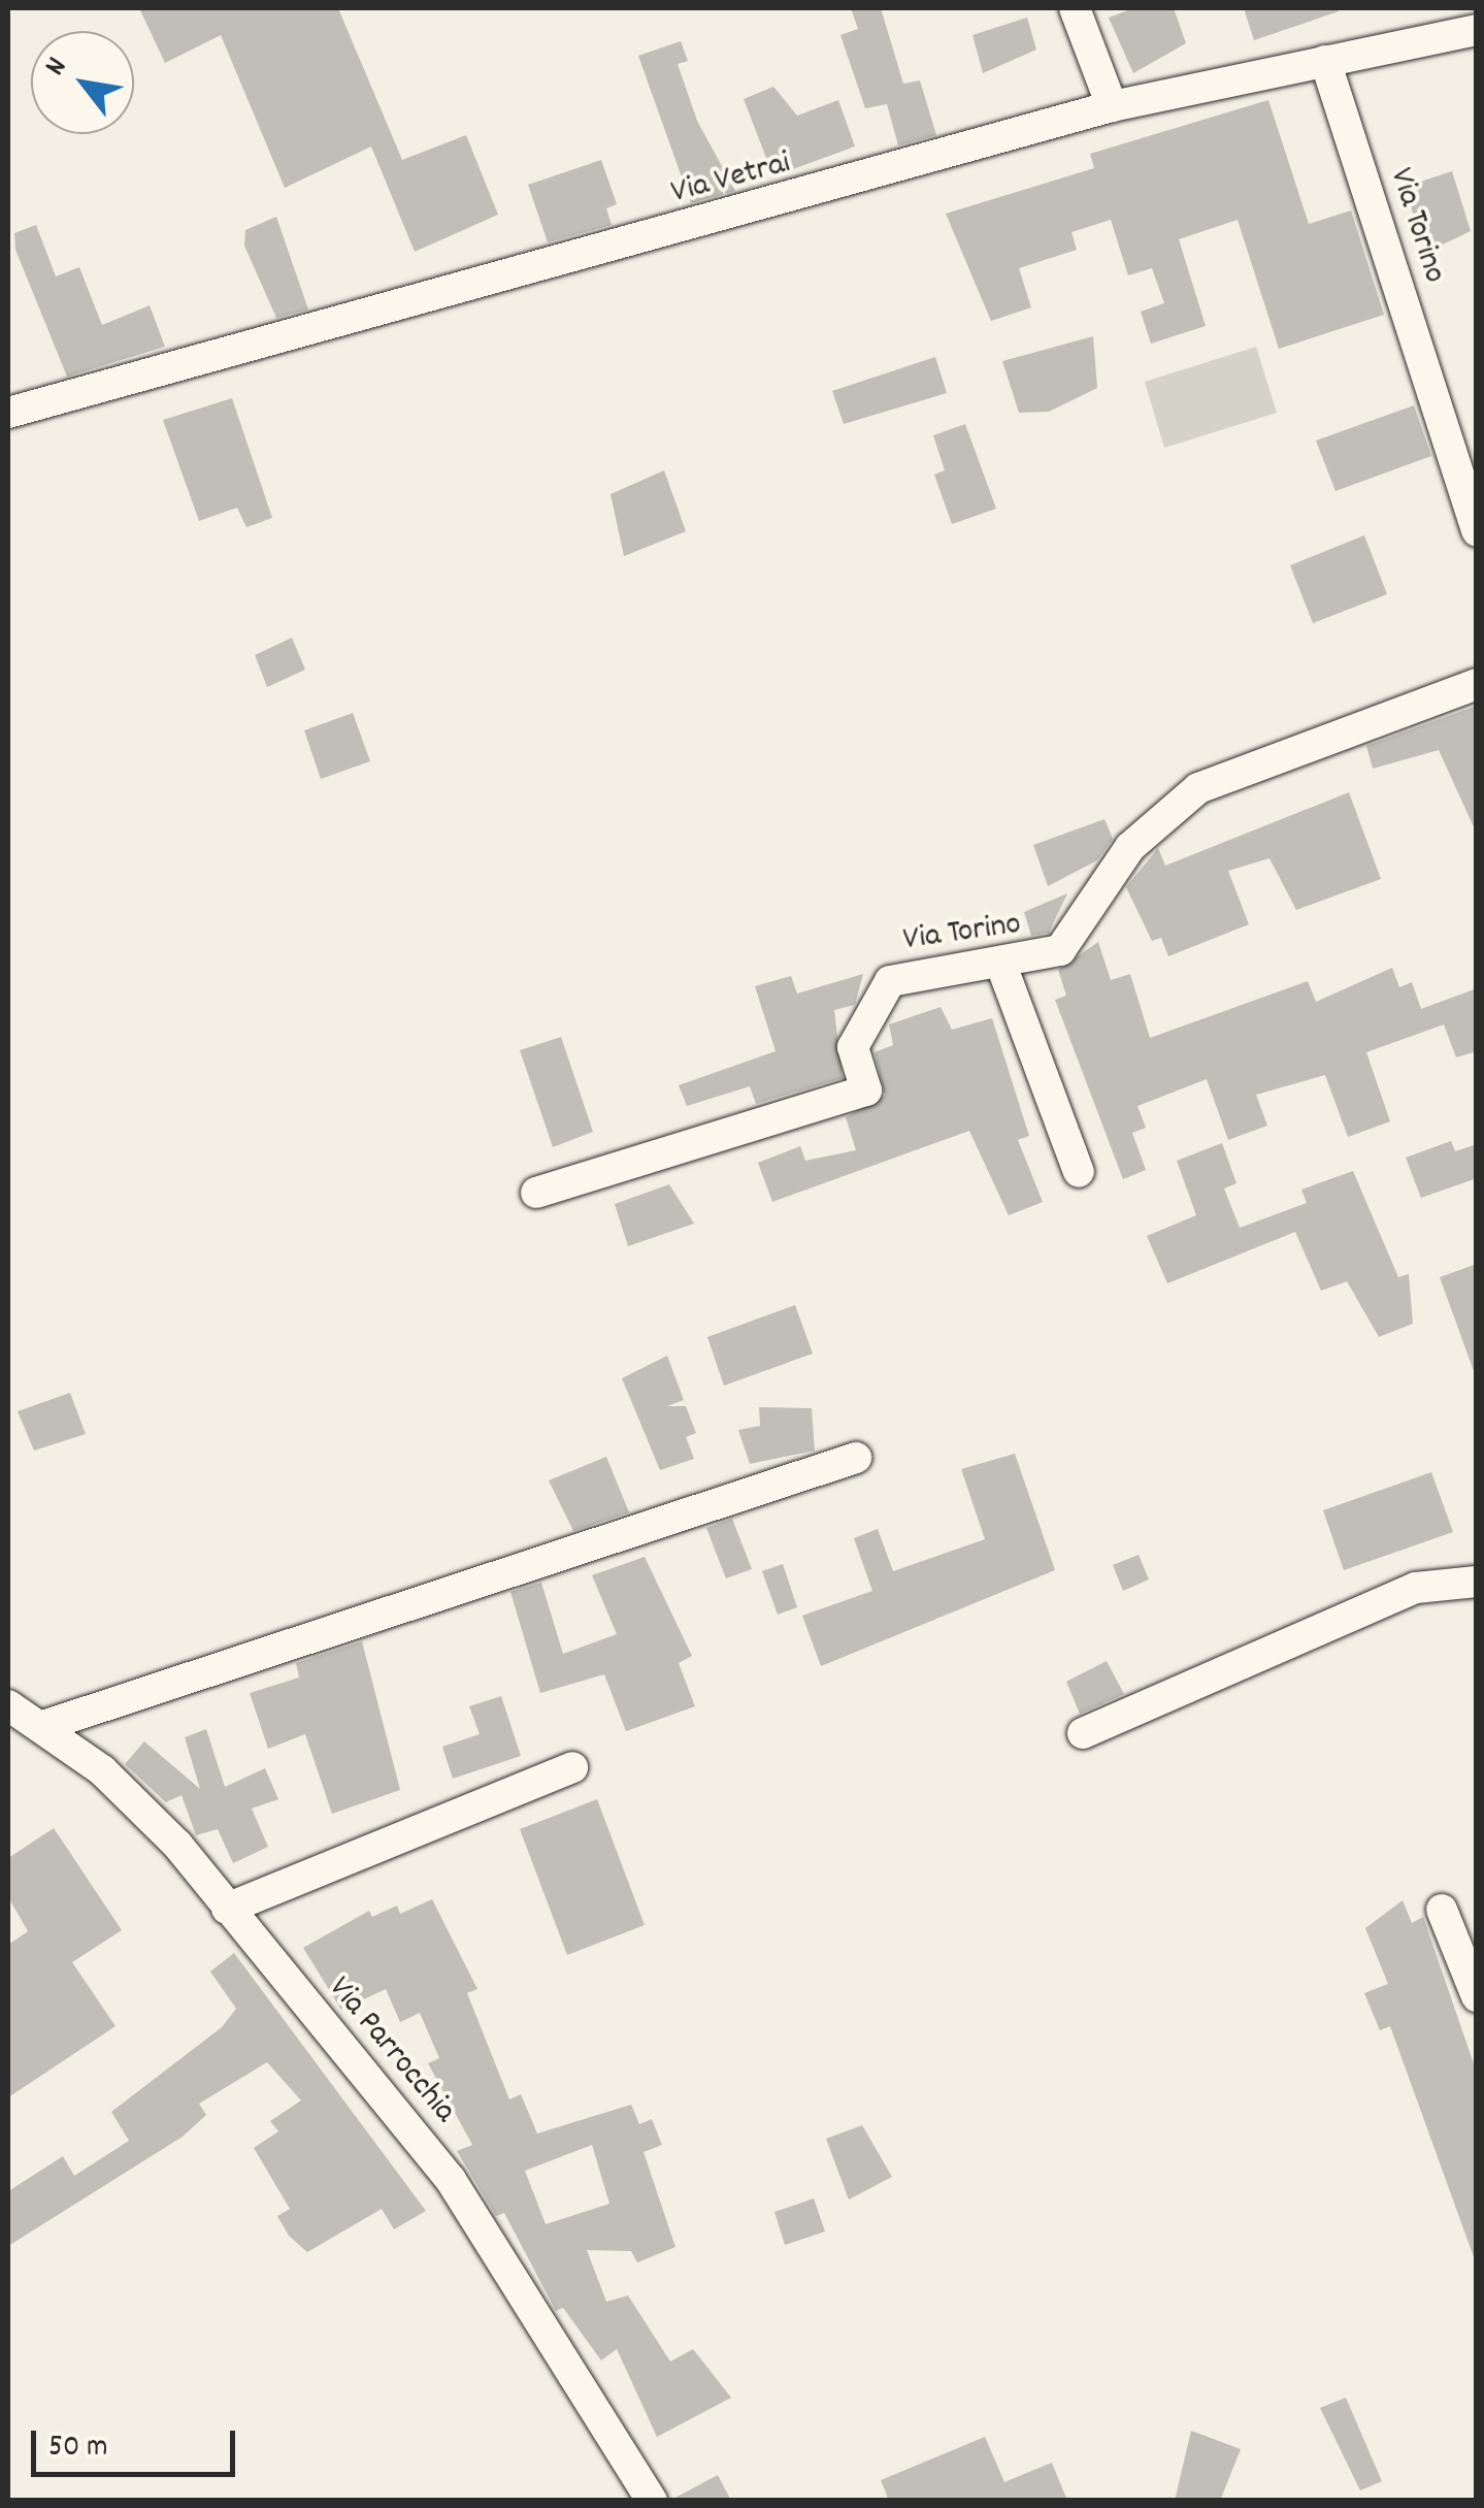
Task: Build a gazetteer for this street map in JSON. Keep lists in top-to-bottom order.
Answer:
{
  "streets": {
    "street": ["Via Vetrai", "Via Torino", "Via Parrocchia"]
  },
  "crossings": [
    ["Via Vetrai", "Via Torino"]
  ],
  "scale_bar": "50 m",
  "north": "top left"
}
